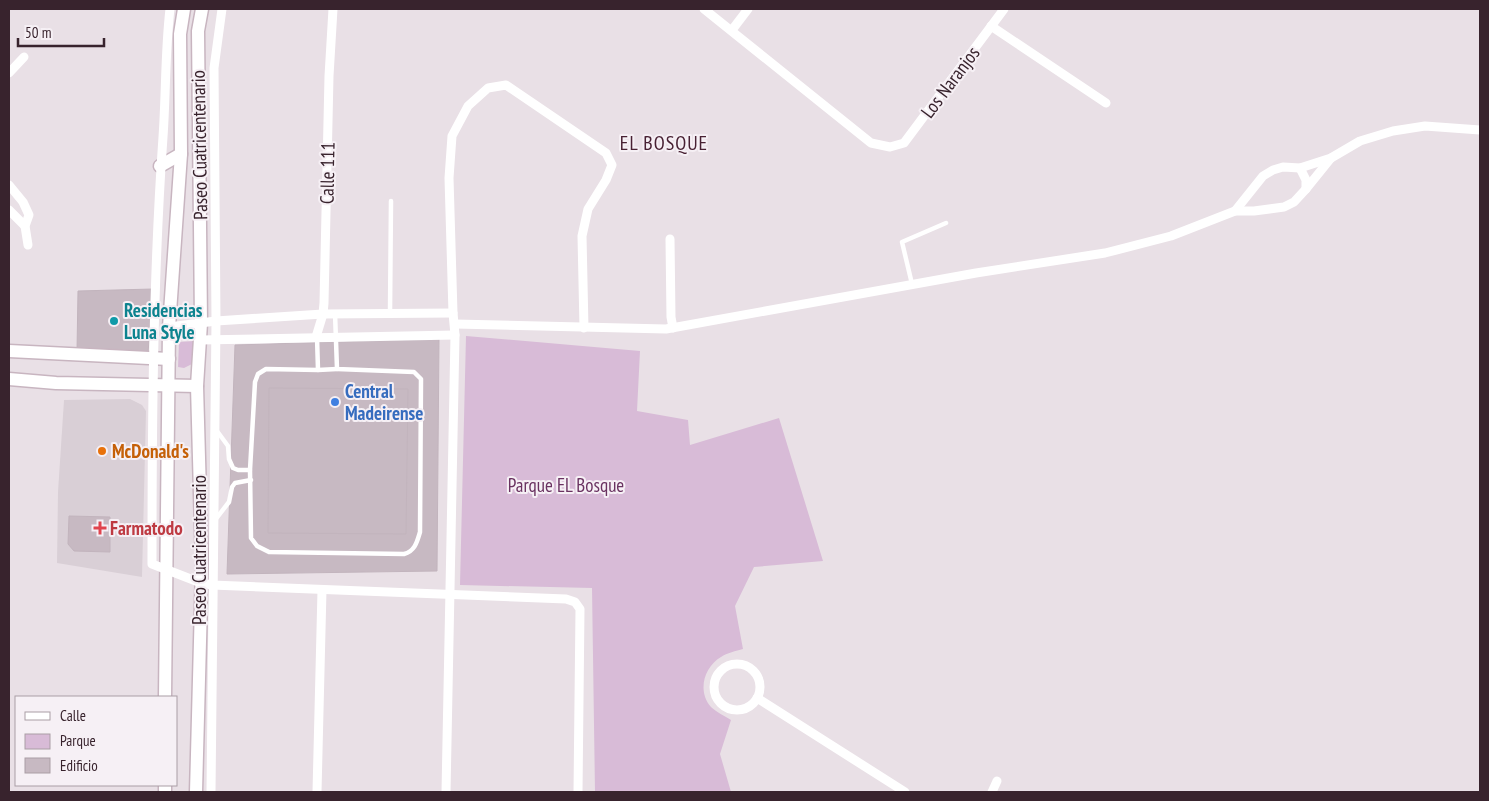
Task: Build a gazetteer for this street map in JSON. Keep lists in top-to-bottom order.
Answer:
{
  "streets": {
    "street": ["Los Naranjos", "Paseo Cuatricentenario", "Calle 111"]
  },
  "districts": ["EL BOSQUE"],
  "parks": ["Parque EL Bosque"],
  "places": {
    "other": ["Residencias Luna Style", "Central Madeirense", "McDonald's"],
    "health": ["Farmatodo"]
  },
  "legend": ["Calle", "Parque", "Edificio"],
  "scale_bar": "50 m"
}
